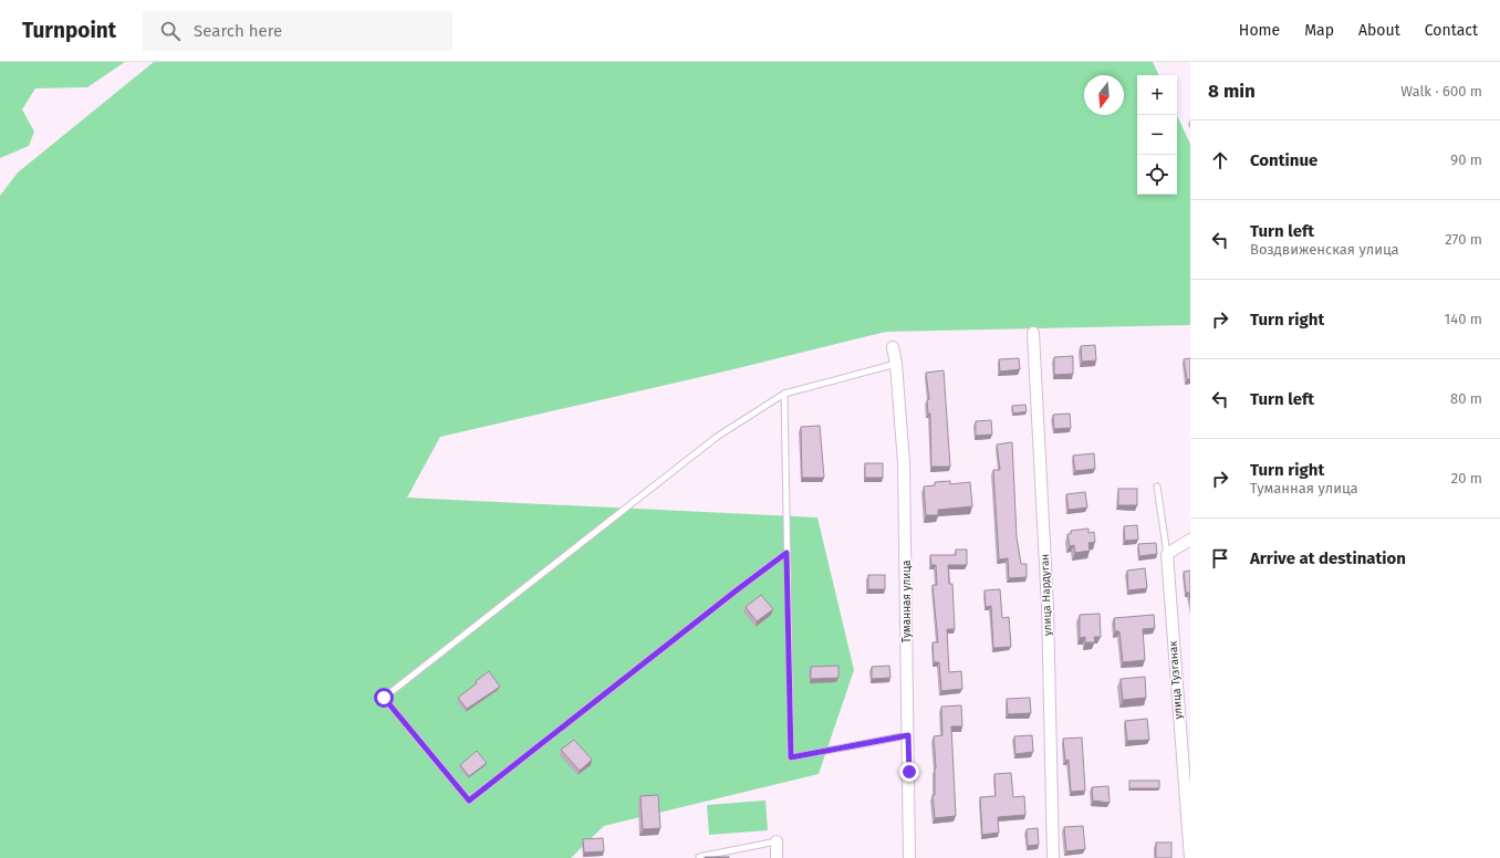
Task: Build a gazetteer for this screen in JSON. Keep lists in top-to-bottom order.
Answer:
{
  "streets": {
    "street": ["улица Нардуган", "Туманная улица", "улица Тузганак"]
  },
  "north": "bottom",
  "page": {
    "header": "Turnpoint",
    "search": "Search here",
    "nav": [
      "Home",
      "Map",
      "About",
      "Contact"
    ],
    "heading": ["8 min", "Walk · 600 m"],
    "map_buttons": ["+", "−"],
    "list": [
      ["Continue", "90 m"],
      ["Turn left", "Воздвиженская улица", "270 m"],
      ["Turn right", "140 m"],
      ["Turn left", "80 m"],
      ["Turn right", "Туманная улица", "20 m"],
      "Arrive at destination"
    ]
  }
}
